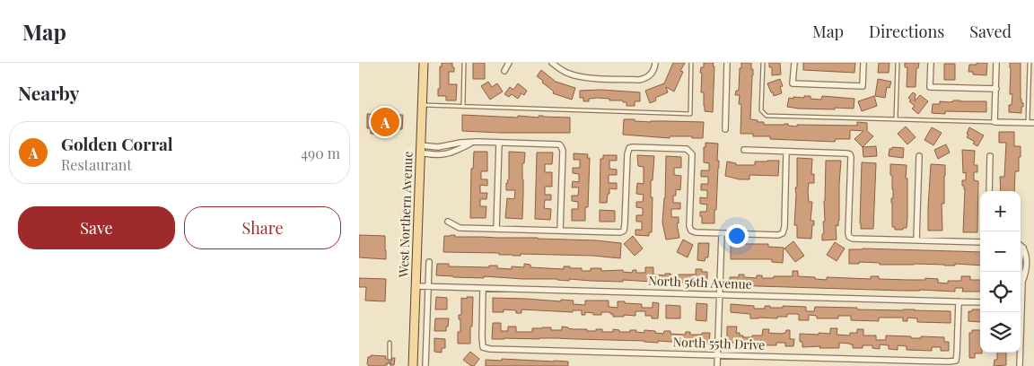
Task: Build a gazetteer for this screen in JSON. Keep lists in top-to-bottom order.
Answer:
{
  "streets": {
    "main road": ["West Northern Avenue"],
    "street": ["North 56th Avenue", "North 55th Drive"]
  },
  "crossings": [
    ["West Northern Avenue", "North 56th Avenue"],
    ["North 56th Avenue", "North 55th Drive"]
  ],
  "page": {
    "header": "Map",
    "nav": ["Map", "Directions", "Saved"],
    "heading": "Nearby",
    "pins": "A",
    "list": [
      {
        "mark": "A",
        "name": "Golden Corral",
        "note": "Restaurant",
        "value": "490 m"
      }
    ],
    "map_buttons": ["+", "−"],
    "buttons": ["Save", "Share"]
  }
}
